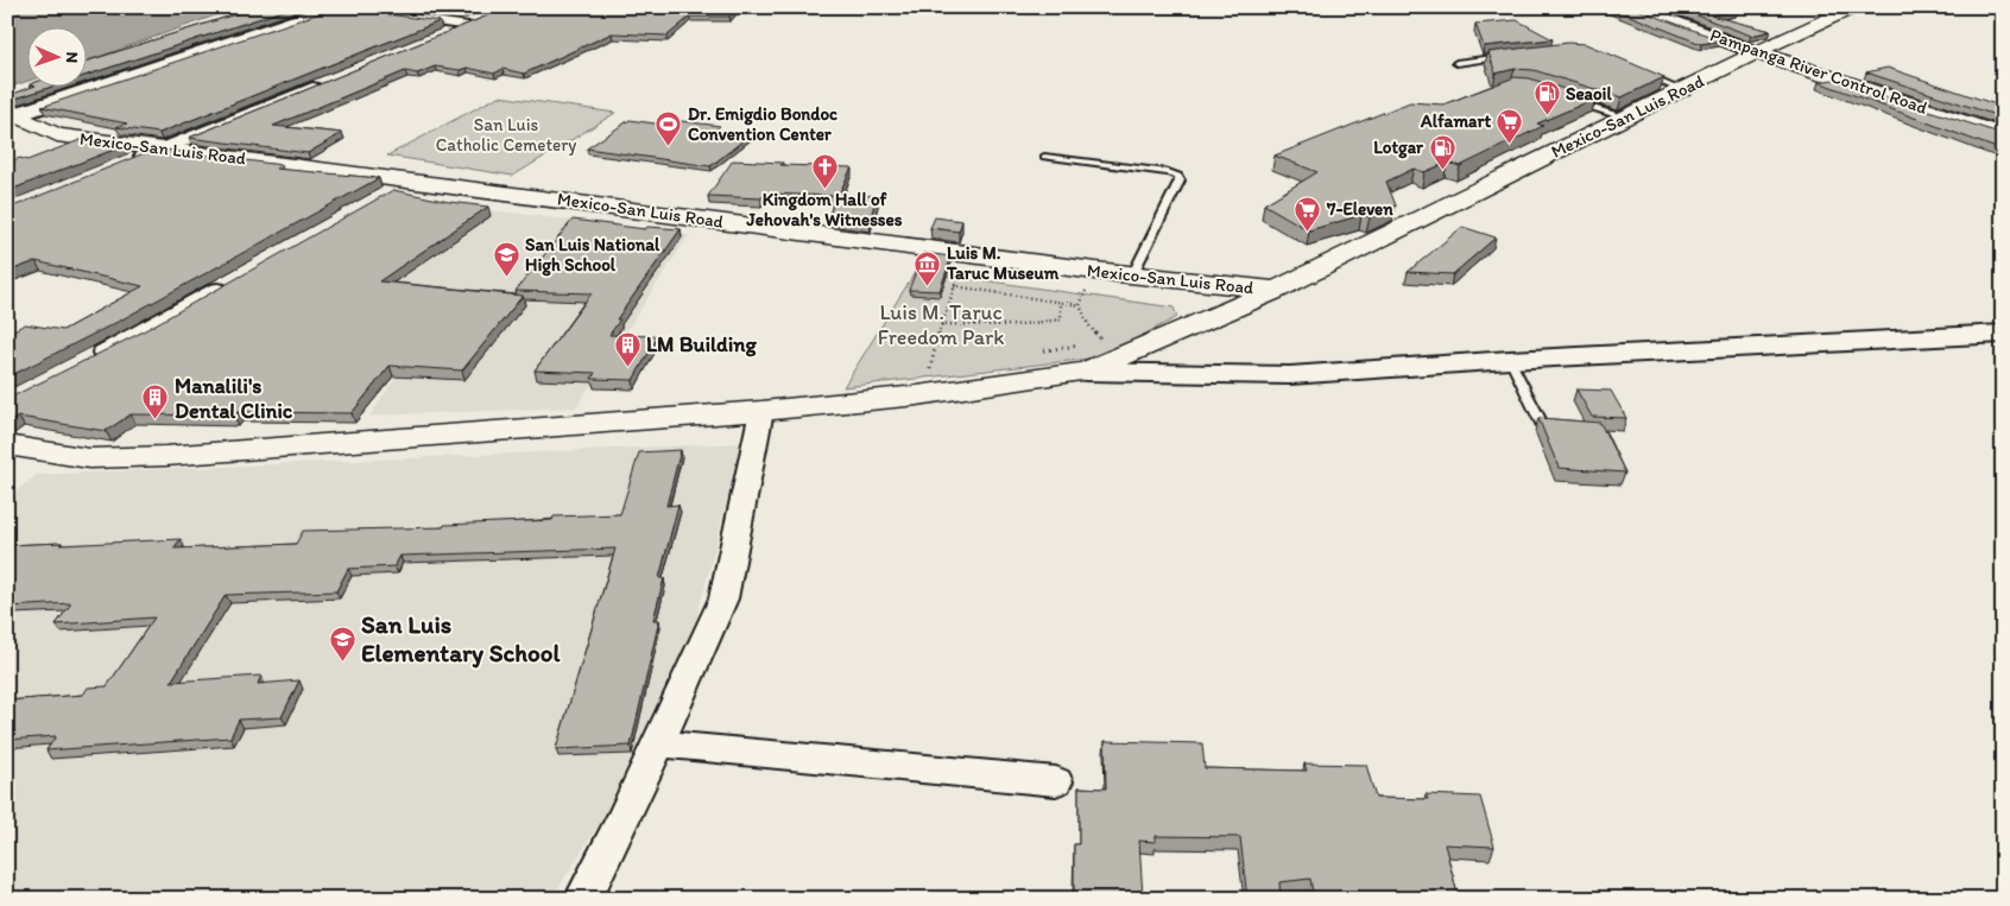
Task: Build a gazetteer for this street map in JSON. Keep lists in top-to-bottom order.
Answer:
{
  "streets": {
    "main road": ["Pampanga River Control Road", "Mexico-San Luis Road"]
  },
  "crossings": [
    ["Pampanga River Control Road", "Mexico-San Luis Road"]
  ],
  "parks": ["San Luis Catholic Cemetery", "Luis M. Taruc Freedom Park"],
  "places": {
    "fuel station": ["Seaoil", "Lotgar"],
    "supermarket": ["Alfamart", "7-Eleven"],
    "sports": ["Dr. Emigdio Bondoc Convention Center"],
    "church": ["Kingdom Hall of Jehovah's Witnesses"],
    "school or university": ["San Luis National High School", "San Luis Elementary School"],
    "museum": ["Luis M. Taruc Museum"],
    "building": ["LM Building", "Manalili's Dental Clinic"]
  },
  "north": "right"
}
